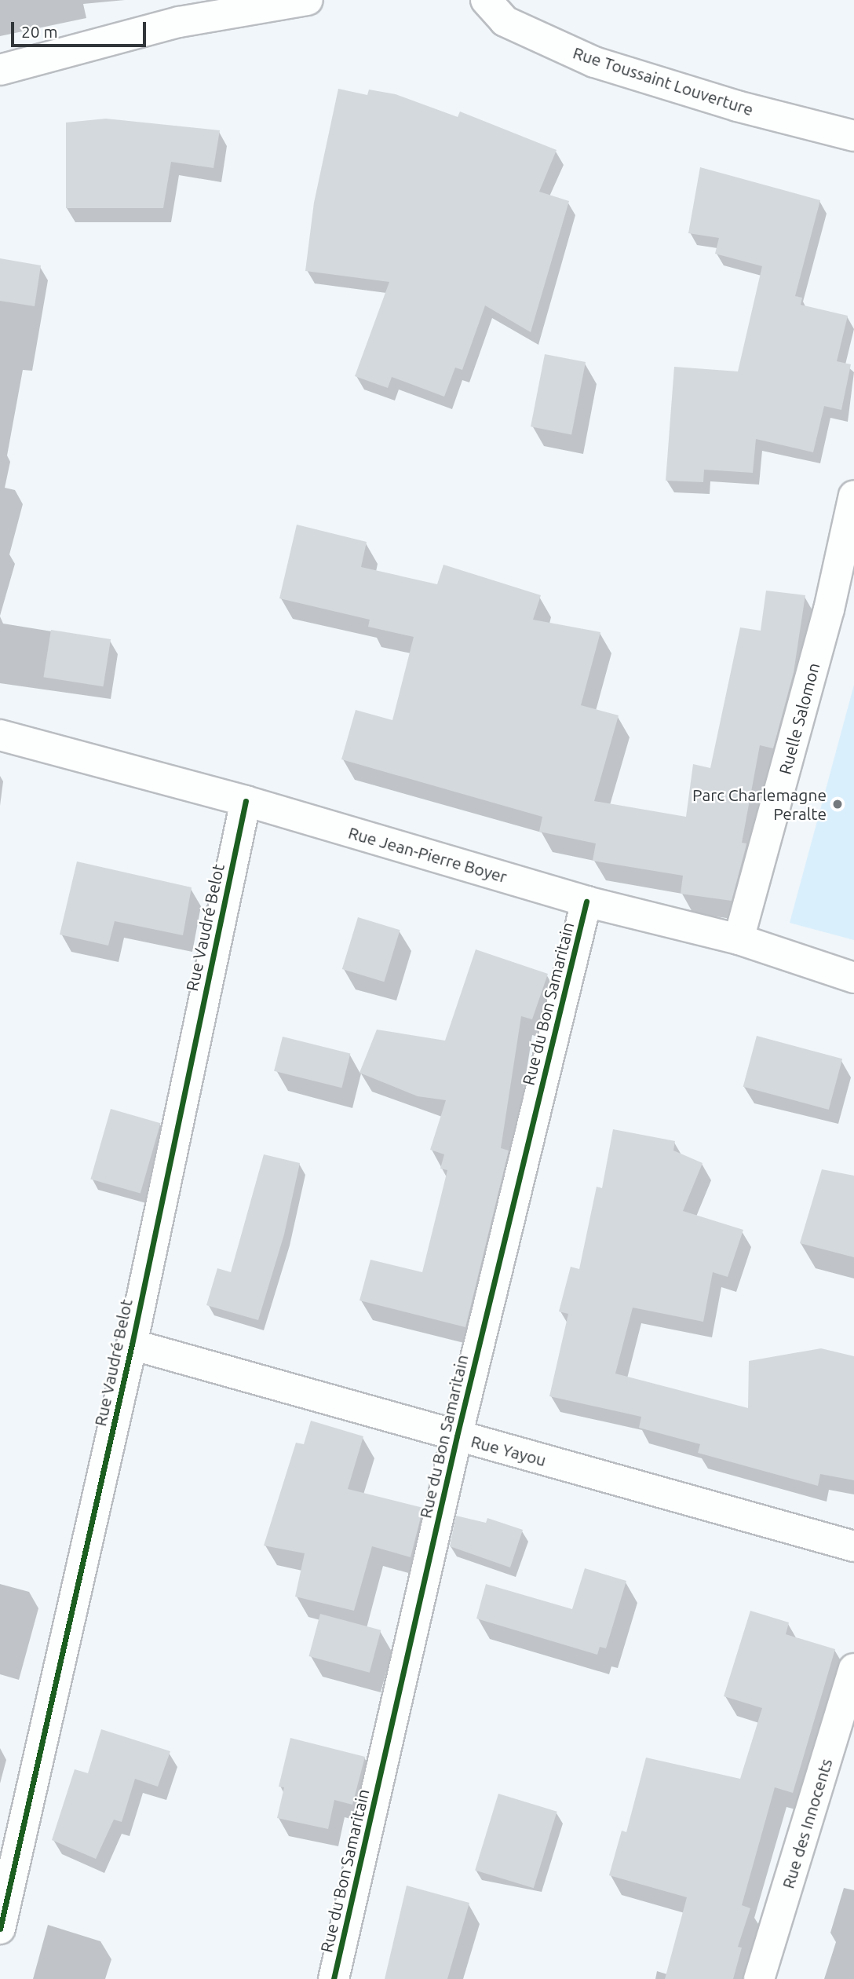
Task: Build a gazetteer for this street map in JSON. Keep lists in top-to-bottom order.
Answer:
{
  "streets": {
    "street": [
      "Rue Toussaint Louverture",
      "Ruelle Salomon",
      "Rue Jean-Pierre Boyer",
      "Rue Vaudré Belot",
      "Rue du Bon Samaritain",
      "Rue Yayou",
      "Rue des Innocents"
    ]
  },
  "crossings": [
    ["Ruelle Salomon", "Rue Jean-Pierre Boyer"],
    ["Rue Jean-Pierre Boyer", "Rue Vaudré Belot"],
    ["Rue Jean-Pierre Boyer", "Rue du Bon Samaritain"],
    ["Rue Vaudré Belot", "Rue Yayou"],
    ["Rue du Bon Samaritain", "Rue Yayou"]
  ],
  "places": ["Parc Charlemagne Peralte"],
  "scale_bar": "20 m"
}
